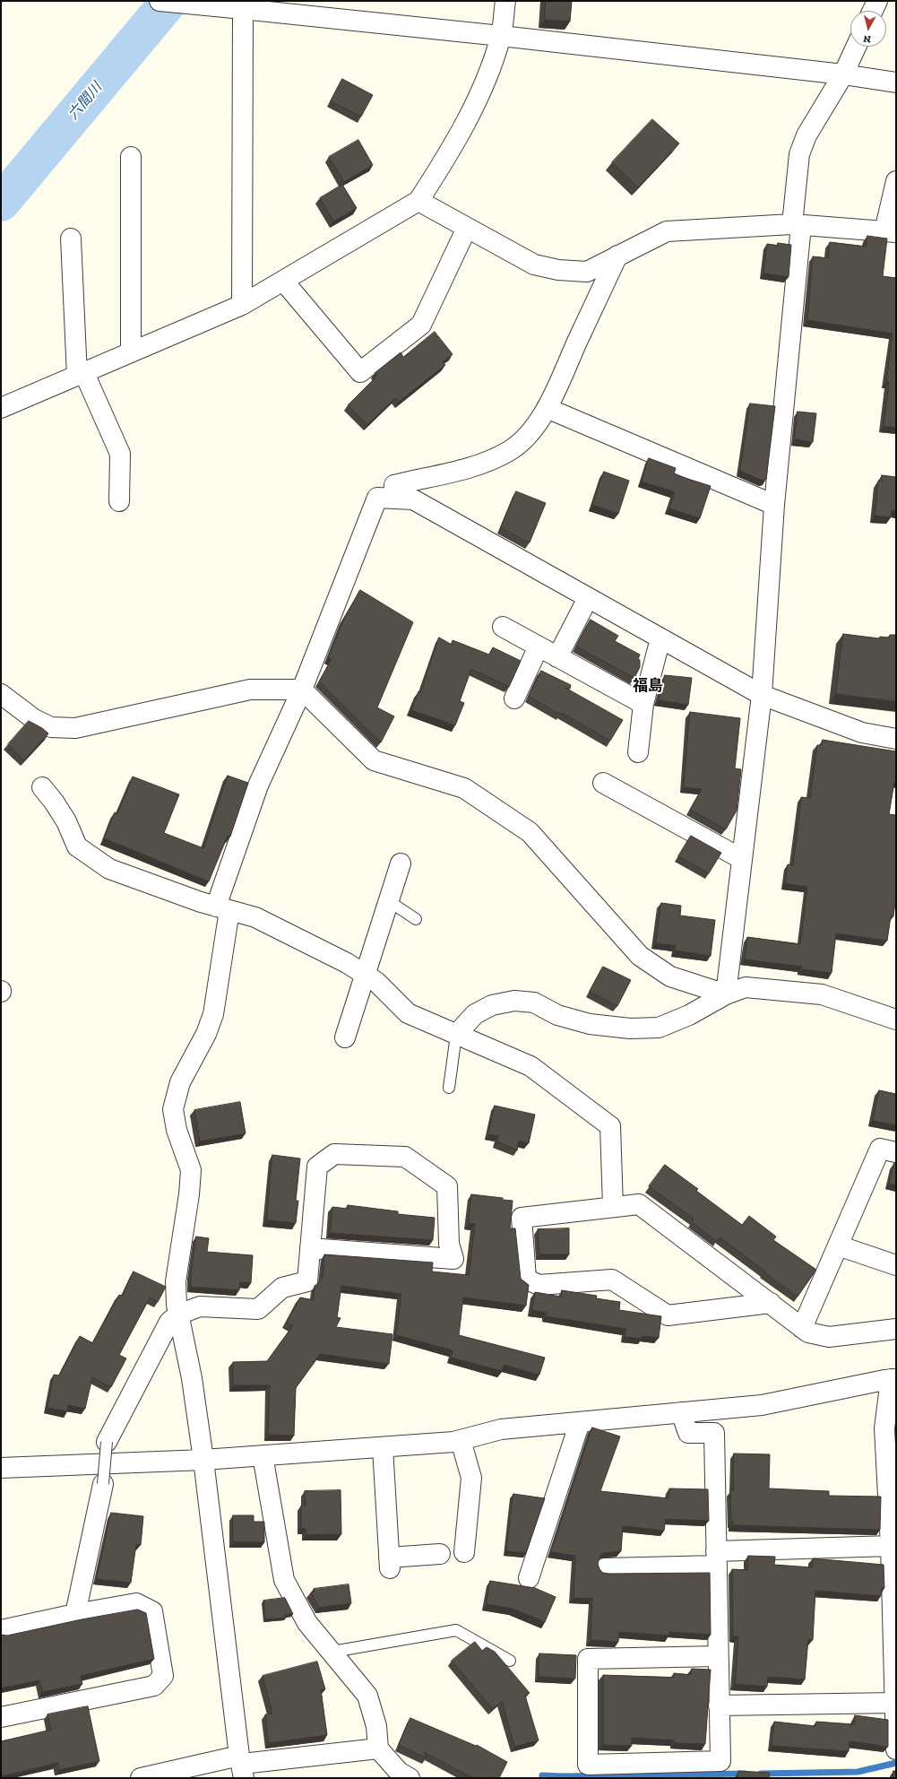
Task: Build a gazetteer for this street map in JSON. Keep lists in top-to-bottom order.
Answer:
{
  "districts": ["福島"],
  "water": ["六間川"],
  "north": "bottom"
}
